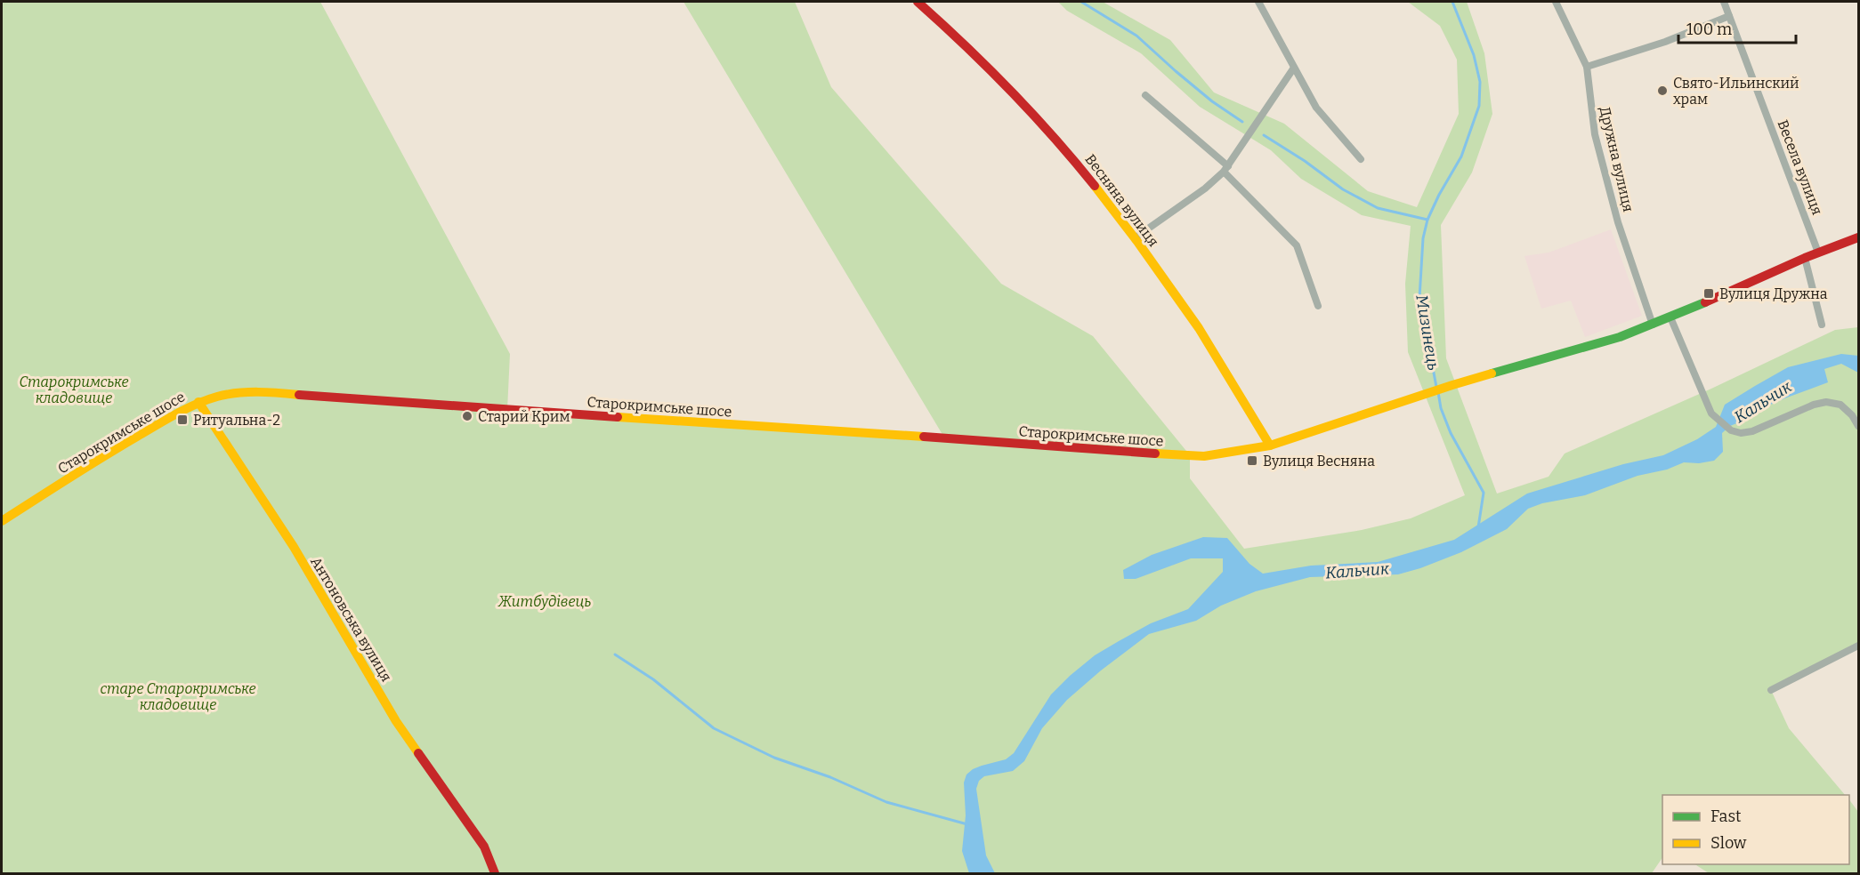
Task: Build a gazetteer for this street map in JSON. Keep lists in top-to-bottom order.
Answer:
{
  "streets": {
    "street": [
      "Дружна вулиця",
      "Весела вулиця",
      "Весняна вулиця",
      "Старокримське шосе",
      "Антоновська вулиця"
    ]
  },
  "crossings": [
    ["Дружна вулиця", "Старокримське шосе"],
    ["Весела вулиця", "Старокримське шосе"],
    ["Весняна вулиця", "Старокримське шосе"],
    ["Старокримське шосе", "Антоновська вулиця"]
  ],
  "water": ["Мизинець", "Кальчик"],
  "parks": ["Старокримське кладовище", "Житбудівець", "старе Старокримське кладовище"],
  "places": {
    "other": ["Свято-Ильинский храм", "Старий Крим"],
    "transit": ["Вулиця Дружна", "Ритуальна-2", "Вулиця Весняна"]
  },
  "legend": ["Fast", "Slow"],
  "scale_bar": "100 m"
}
